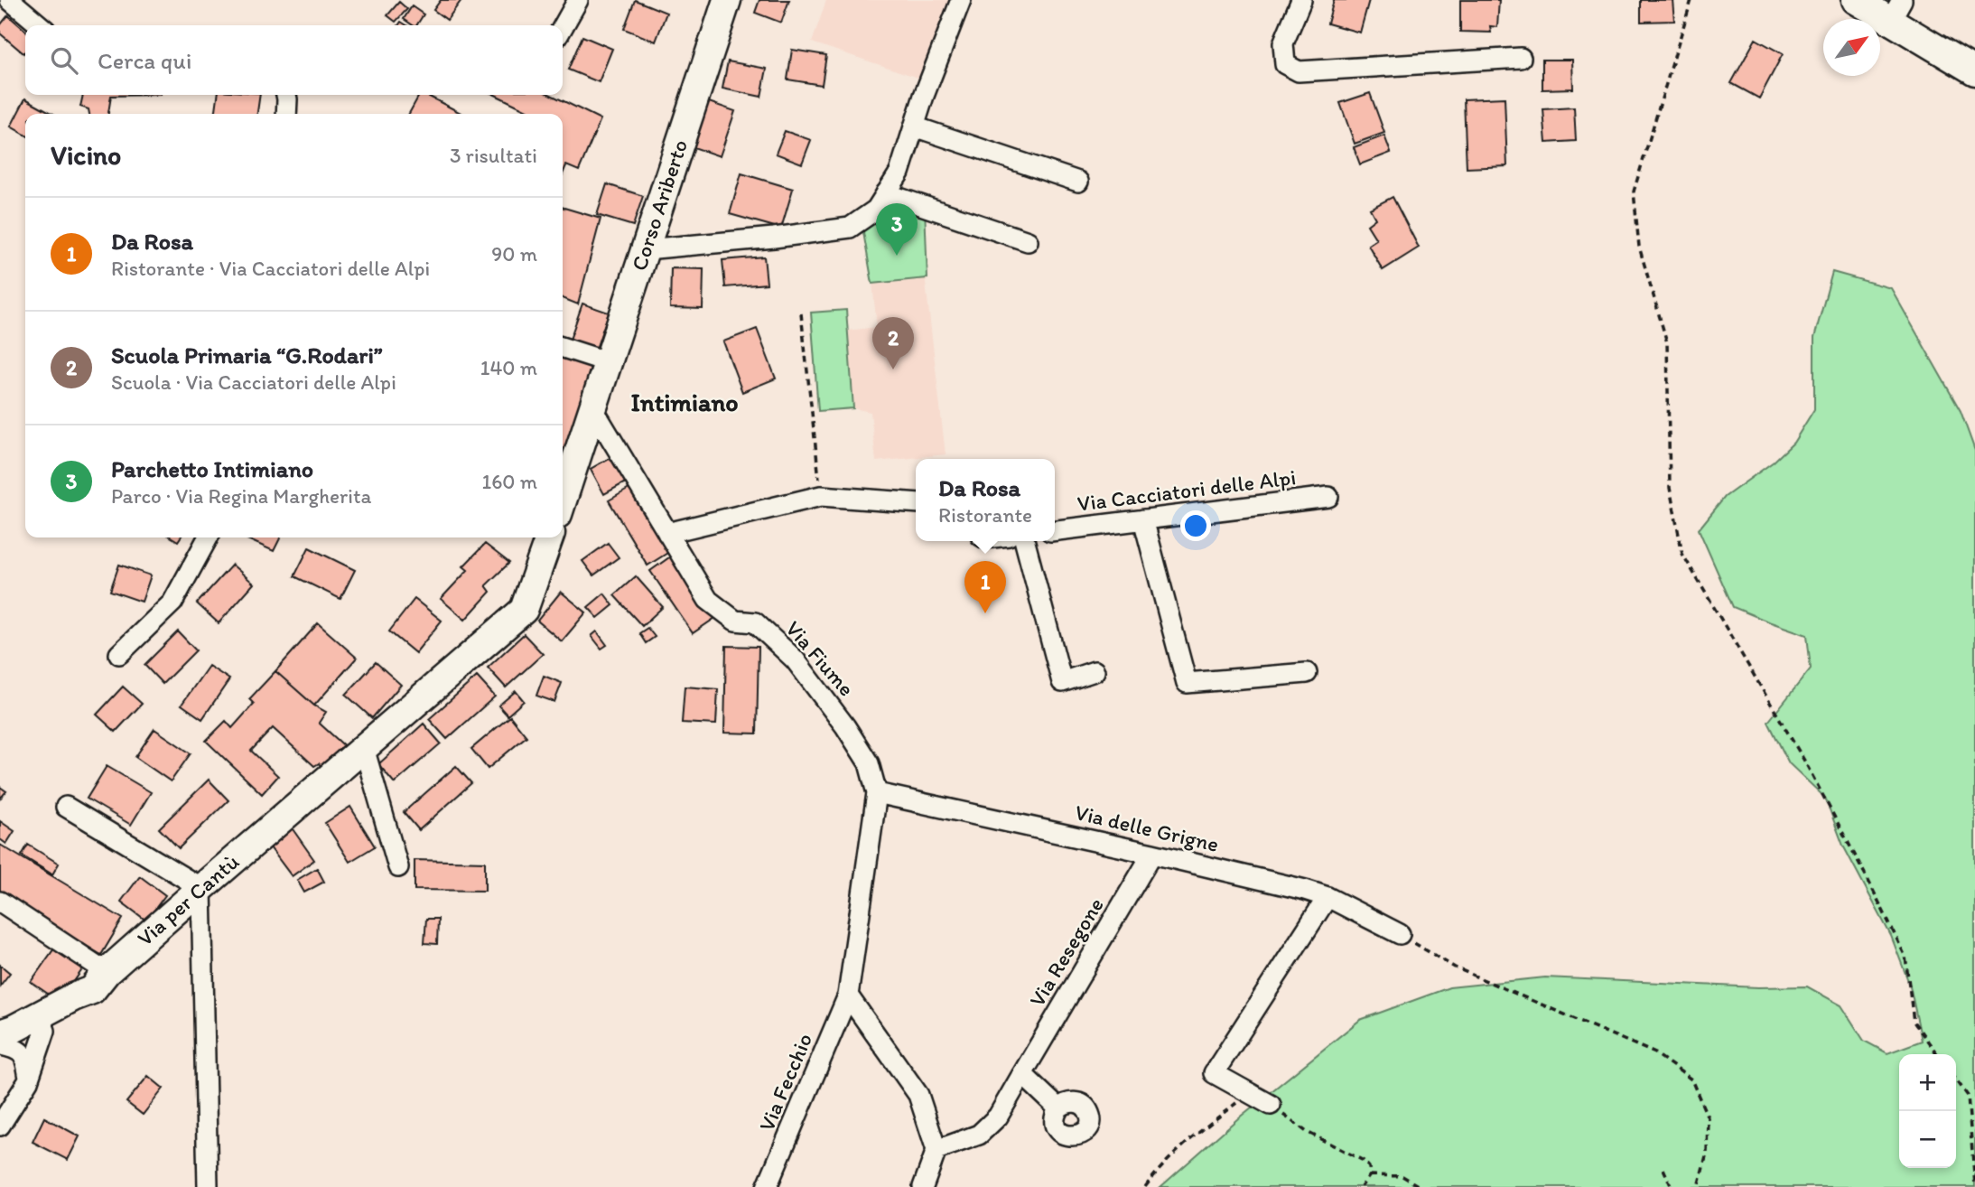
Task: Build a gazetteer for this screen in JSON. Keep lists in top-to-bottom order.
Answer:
{
  "streets": {
    "street": [
      "Corso Ariberto",
      "Via Cacciatori delle Alpi",
      "Via Fiume",
      "Via delle Grigne",
      "Via per Cantù",
      "Via Resegone",
      "Via Fecchio"
    ]
  },
  "crossings": [
    ["Corso Ariberto", "Via Fiume"],
    ["Corso Ariberto", "Via per Cantù"],
    ["Via Fiume", "Via delle Grigne"],
    ["Via Fiume", "Via per Cantù"],
    ["Via Fiume", "Via Fecchio"],
    ["Via delle Grigne", "Via Resegone"]
  ],
  "districts": ["Intimiano"],
  "north": "top right",
  "page": {
    "search": "Cerca qui",
    "heading": ["Vicino", "3 risultati"],
    "list": [
      {
        "mark": "1",
        "name": "Da Rosa",
        "note": "Ristorante · Via Cacciatori delle Alpi",
        "value": "90 m"
      },
      {
        "mark": "2",
        "name": "Scuola Primaria “G.Rodari”",
        "note": "Scuola · Via Cacciatori delle Alpi",
        "value": "140 m"
      },
      {
        "mark": "3",
        "name": "Parchetto Intimiano",
        "note": "Parco · Via Regina Margherita",
        "value": "160 m"
      }
    ],
    "pins": ["3", "2", "1"],
    "popup": ["Da Rosa", "Ristorante"],
    "map_buttons": ["+", "−"]
  }
}
